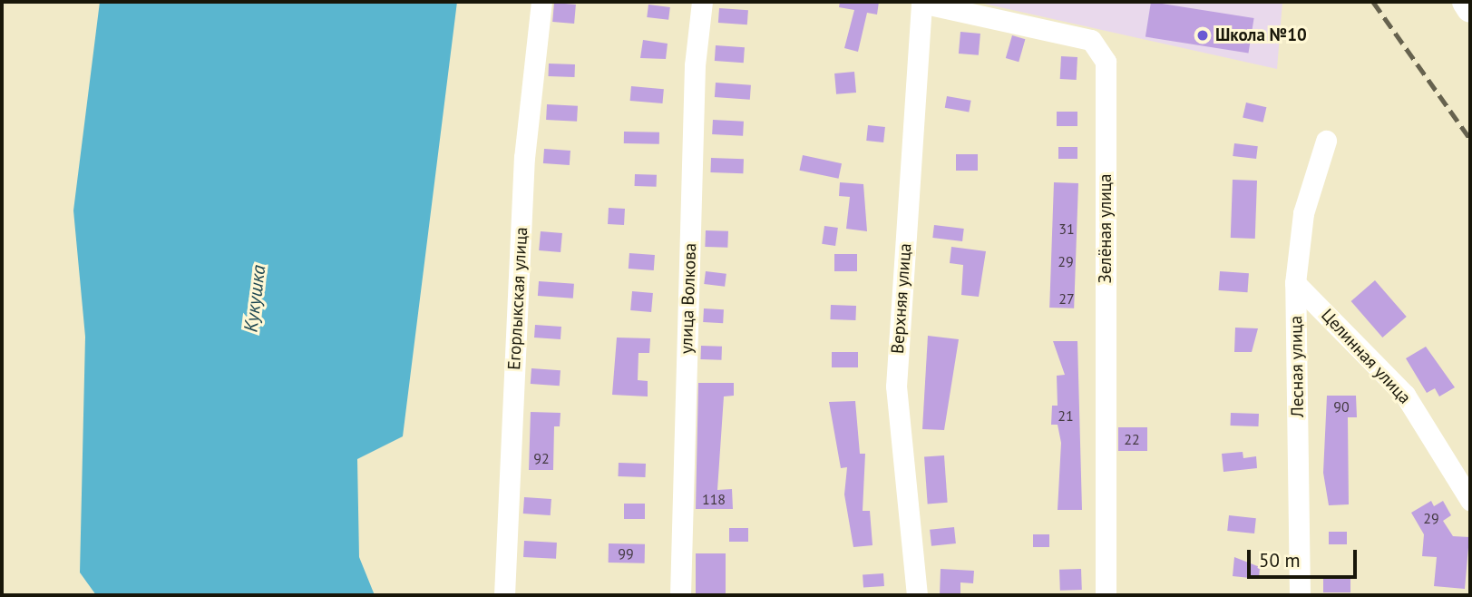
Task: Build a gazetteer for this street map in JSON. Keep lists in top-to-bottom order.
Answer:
{
  "streets": {
    "street": [
      "Зелёная улица",
      "Егорлыкская улица",
      "улица Волкова",
      "Верхняя улица",
      "Целинная улица",
      "Лесная улица"
    ]
  },
  "crossings": [
    ["Зелёная улица", "Верхняя улица"],
    ["Целинная улица", "Лесная улица"]
  ],
  "water": ["Кукушка"],
  "places": ["Школа №10"],
  "house_numbers": [
    "31",
    "29",
    "27",
    "90",
    "21",
    "22",
    "92",
    "118",
    "29",
    "99"
  ],
  "scale_bar": "50 m"
}
